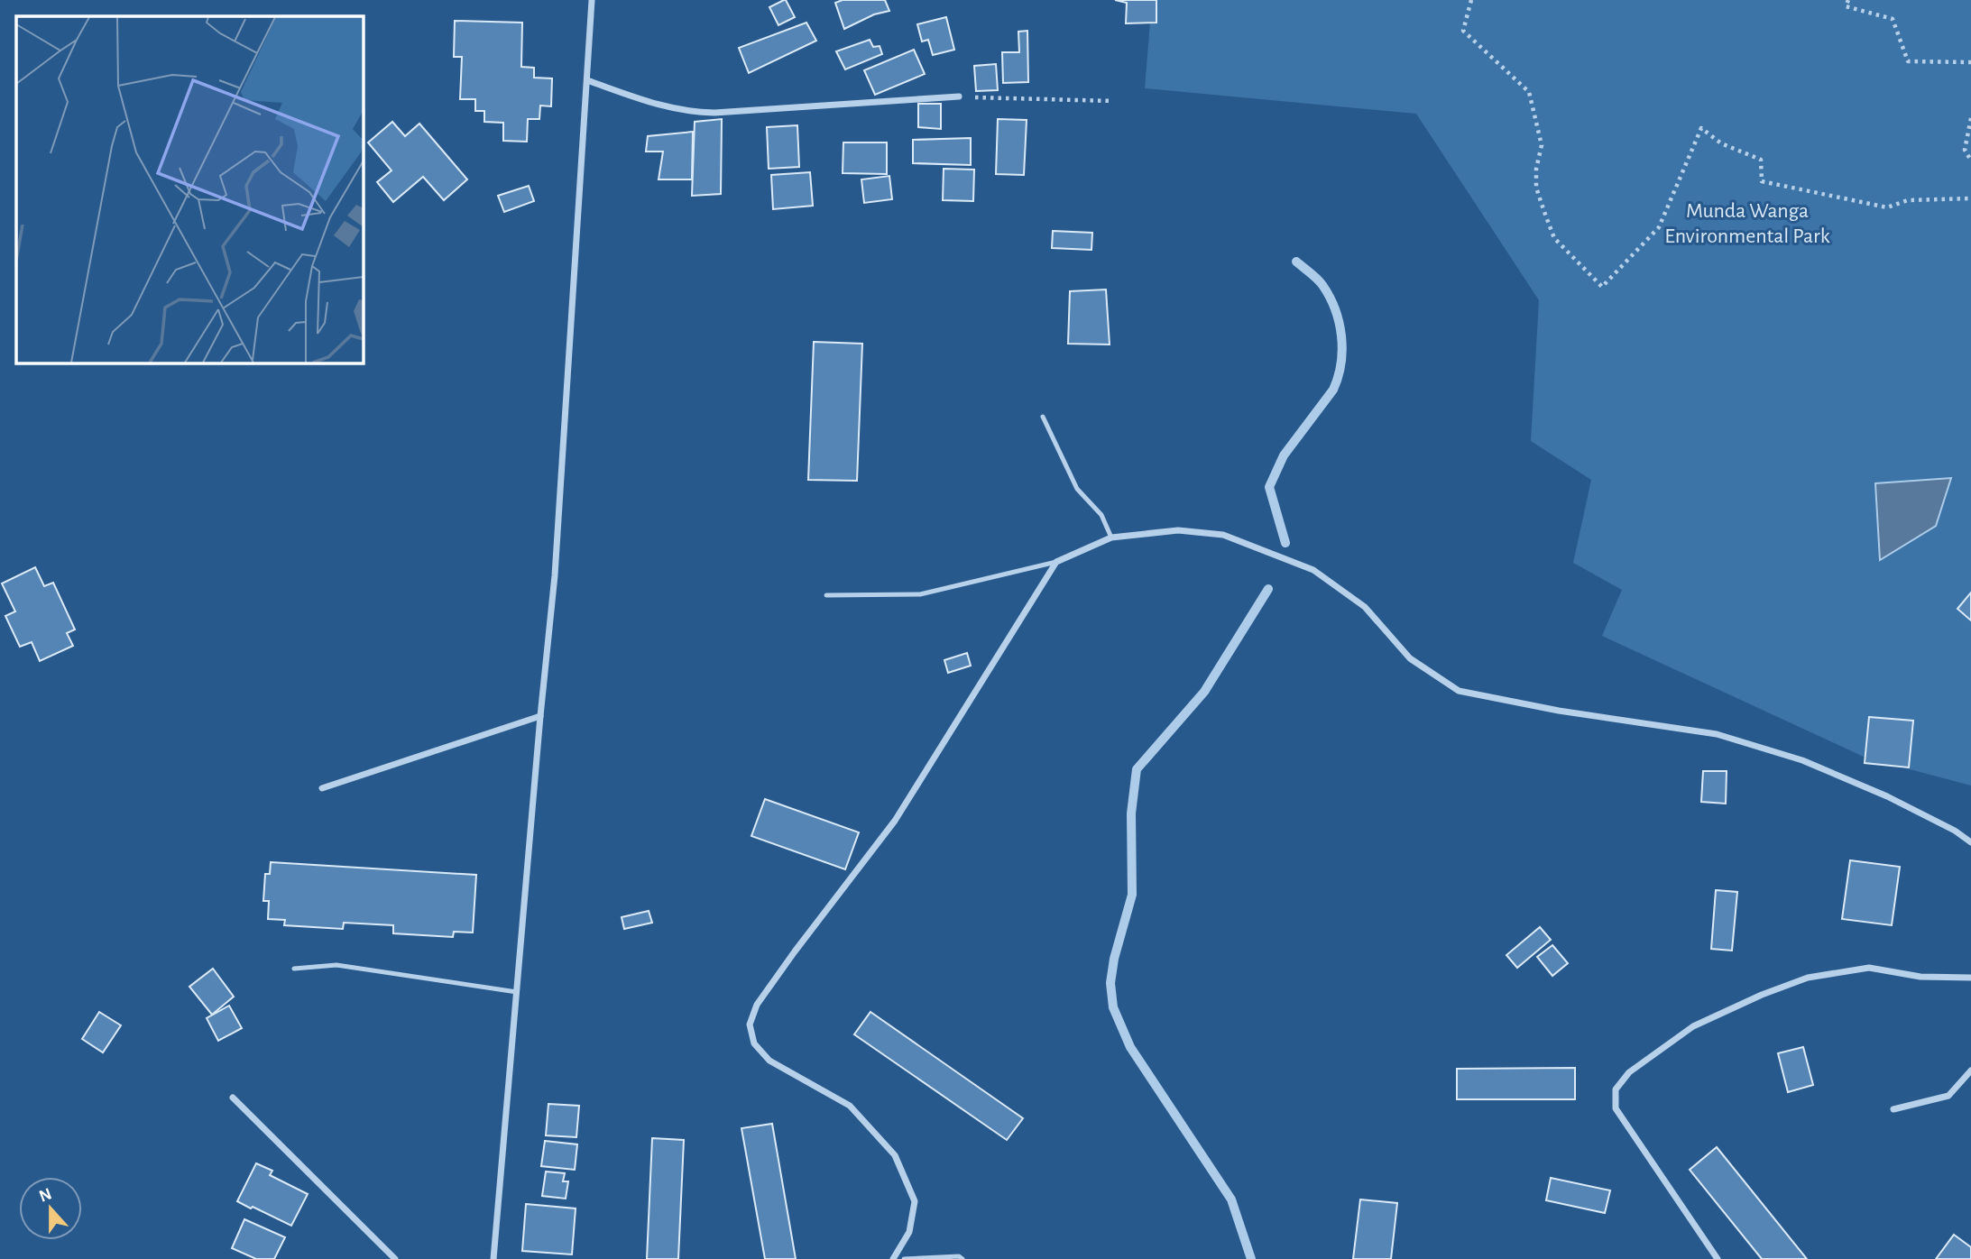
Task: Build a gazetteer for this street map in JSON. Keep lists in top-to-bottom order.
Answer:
{
  "parks": ["Munda Wanga Environmental Park"],
  "north": "top"
}
